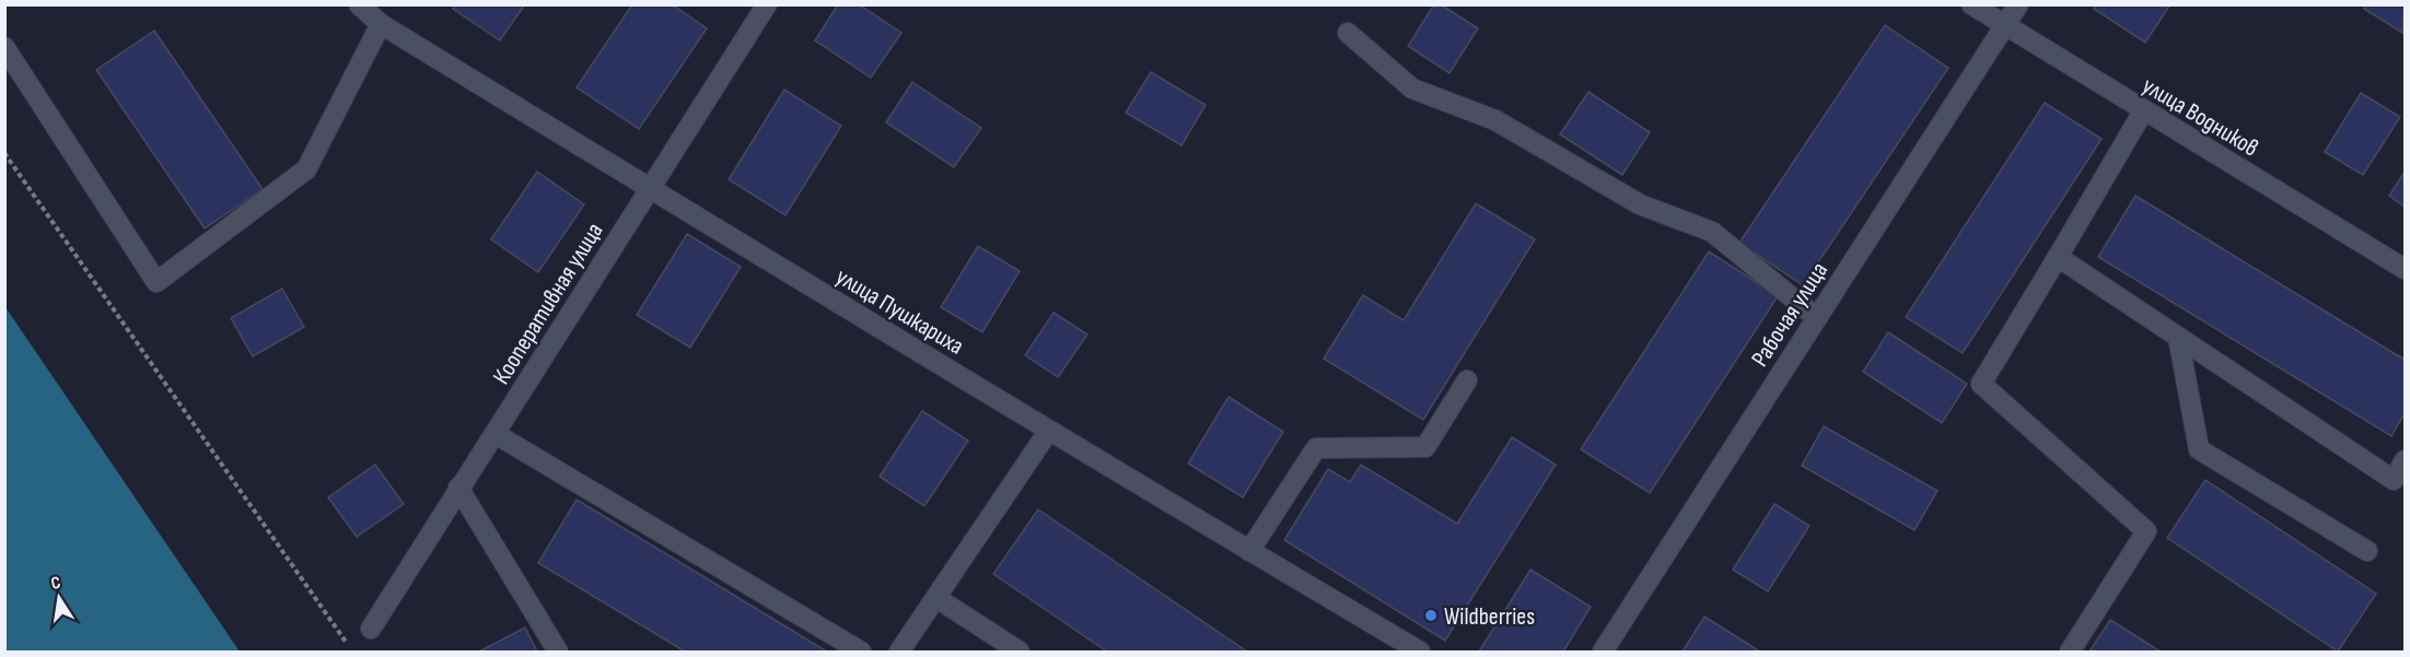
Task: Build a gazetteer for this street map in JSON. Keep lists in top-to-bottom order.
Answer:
{
  "streets": {
    "street": [
      "улица Водников",
      "Кооперативная улица",
      "улица Пушкариха",
      "Рабочая улица"
    ]
  },
  "crossings": [
    ["улица Водников", "Рабочая улица"],
    ["Кооперативная улица", "улица Пушкариха"]
  ],
  "places": ["Wildberries"],
  "north": "top"
}
